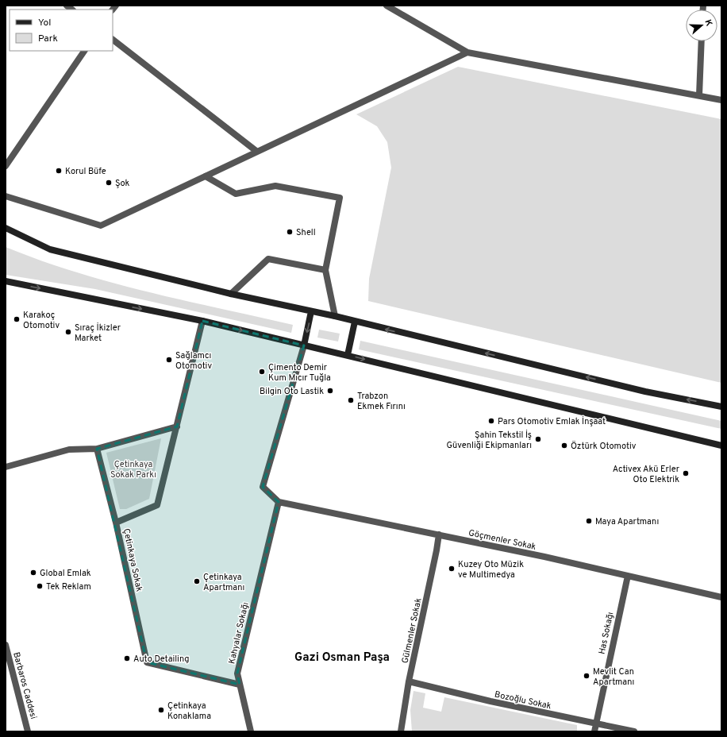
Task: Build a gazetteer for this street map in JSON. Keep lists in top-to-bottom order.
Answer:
{
  "streets": {
    "street": [
      "Göçmenler Sokak",
      "Çetinkaya Sokak",
      "Gülmenler Sokak",
      "Kahyalar Sokağı",
      "Has Sokağı",
      "Barbaros Caddesi",
      "Bozoğlu Sokak"
    ]
  },
  "crossings": [
    ["Göçmenler Sokak", "Gülmenler Sokak"],
    ["Göçmenler Sokak", "Kahyalar Sokağı"],
    ["Göçmenler Sokak", "Has Sokağı"],
    ["Çetinkaya Sokak", "Kahyalar Sokağı"],
    ["Gülmenler Sokak", "Bozoğlu Sokak"],
    ["Has Sokağı", "Bozoğlu Sokak"]
  ],
  "districts": ["Gazi Osman Paşa"],
  "parks": ["Çetinkaya Sokak Parkı"],
  "places": [
    "Korul Büfe",
    "Şok",
    "Shell",
    "Karakoç Otomotiv",
    "Sıraç İkizler Market",
    "Sağlamcı Otomotiv",
    "Çimento Demir Kum Mıcır Tuğla",
    "Bilgin Oto Lastik",
    "Trabzon Ekmek Fırını",
    "Pars Otomotiv Emlak İnşaat",
    "Şahin Tekstil İş Güvenliği Ekipmanları",
    "Öztürk Otomotiv",
    "Activex Akü Erler Oto Elektrik",
    "Maya Apartmanı",
    "Kuzey Oto Müzik ve Multimedya",
    "Global Emlak",
    "Çetinkaya Apartmanı",
    "Tek Reklam",
    "Auto Detailing",
    "Mevlit Can Apartmanı",
    "Çetinkaya Konaklama"
  ],
  "legend": ["Yol", "Park"],
  "north": "right"
}
